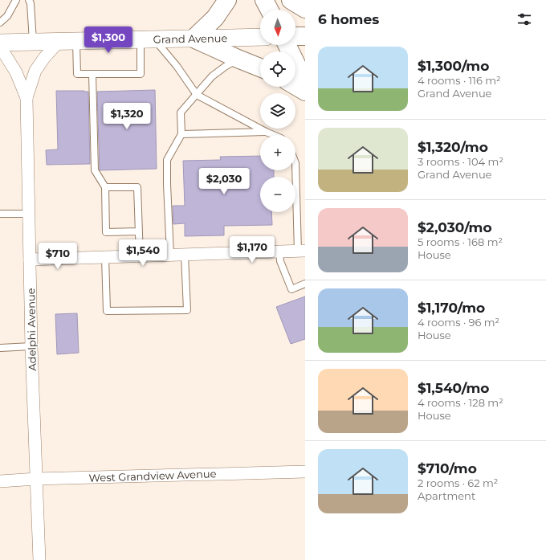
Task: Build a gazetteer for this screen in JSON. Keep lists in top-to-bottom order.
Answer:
{
  "streets": {
    "main road": ["Grand Avenue"],
    "street": ["Adelphi Avenue", "West Grandview Avenue"]
  },
  "crossings": [
    ["Grand Avenue", "Adelphi Avenue"],
    ["Adelphi Avenue", "West Grandview Avenue"]
  ],
  "north": "bottom",
  "page": {
    "heading": "6 homes",
    "map_buttons": ["+", "−"],
    "price": [
      "$1,300",
      "$1,320",
      "$2,030",
      "$1,170",
      "$1,540",
      "$710"
    ],
    "list": [
      {
        "name": "$1,300/mo",
        "note": "4 rooms · 116 m² · Grand Avenue"
      },
      {
        "name": "$1,320/mo",
        "note": "3 rooms · 104 m² · Grand Avenue"
      },
      {
        "name": "$2,030/mo",
        "note": "5 rooms · 168 m² · House"
      },
      {
        "name": "$1,170/mo",
        "note": "4 rooms · 96 m² · House"
      },
      {
        "name": "$1,540/mo",
        "note": "4 rooms · 128 m² · House"
      },
      {
        "name": "$710/mo",
        "note": "2 rooms · 62 m² · Apartment"
      }
    ]
  }
}
